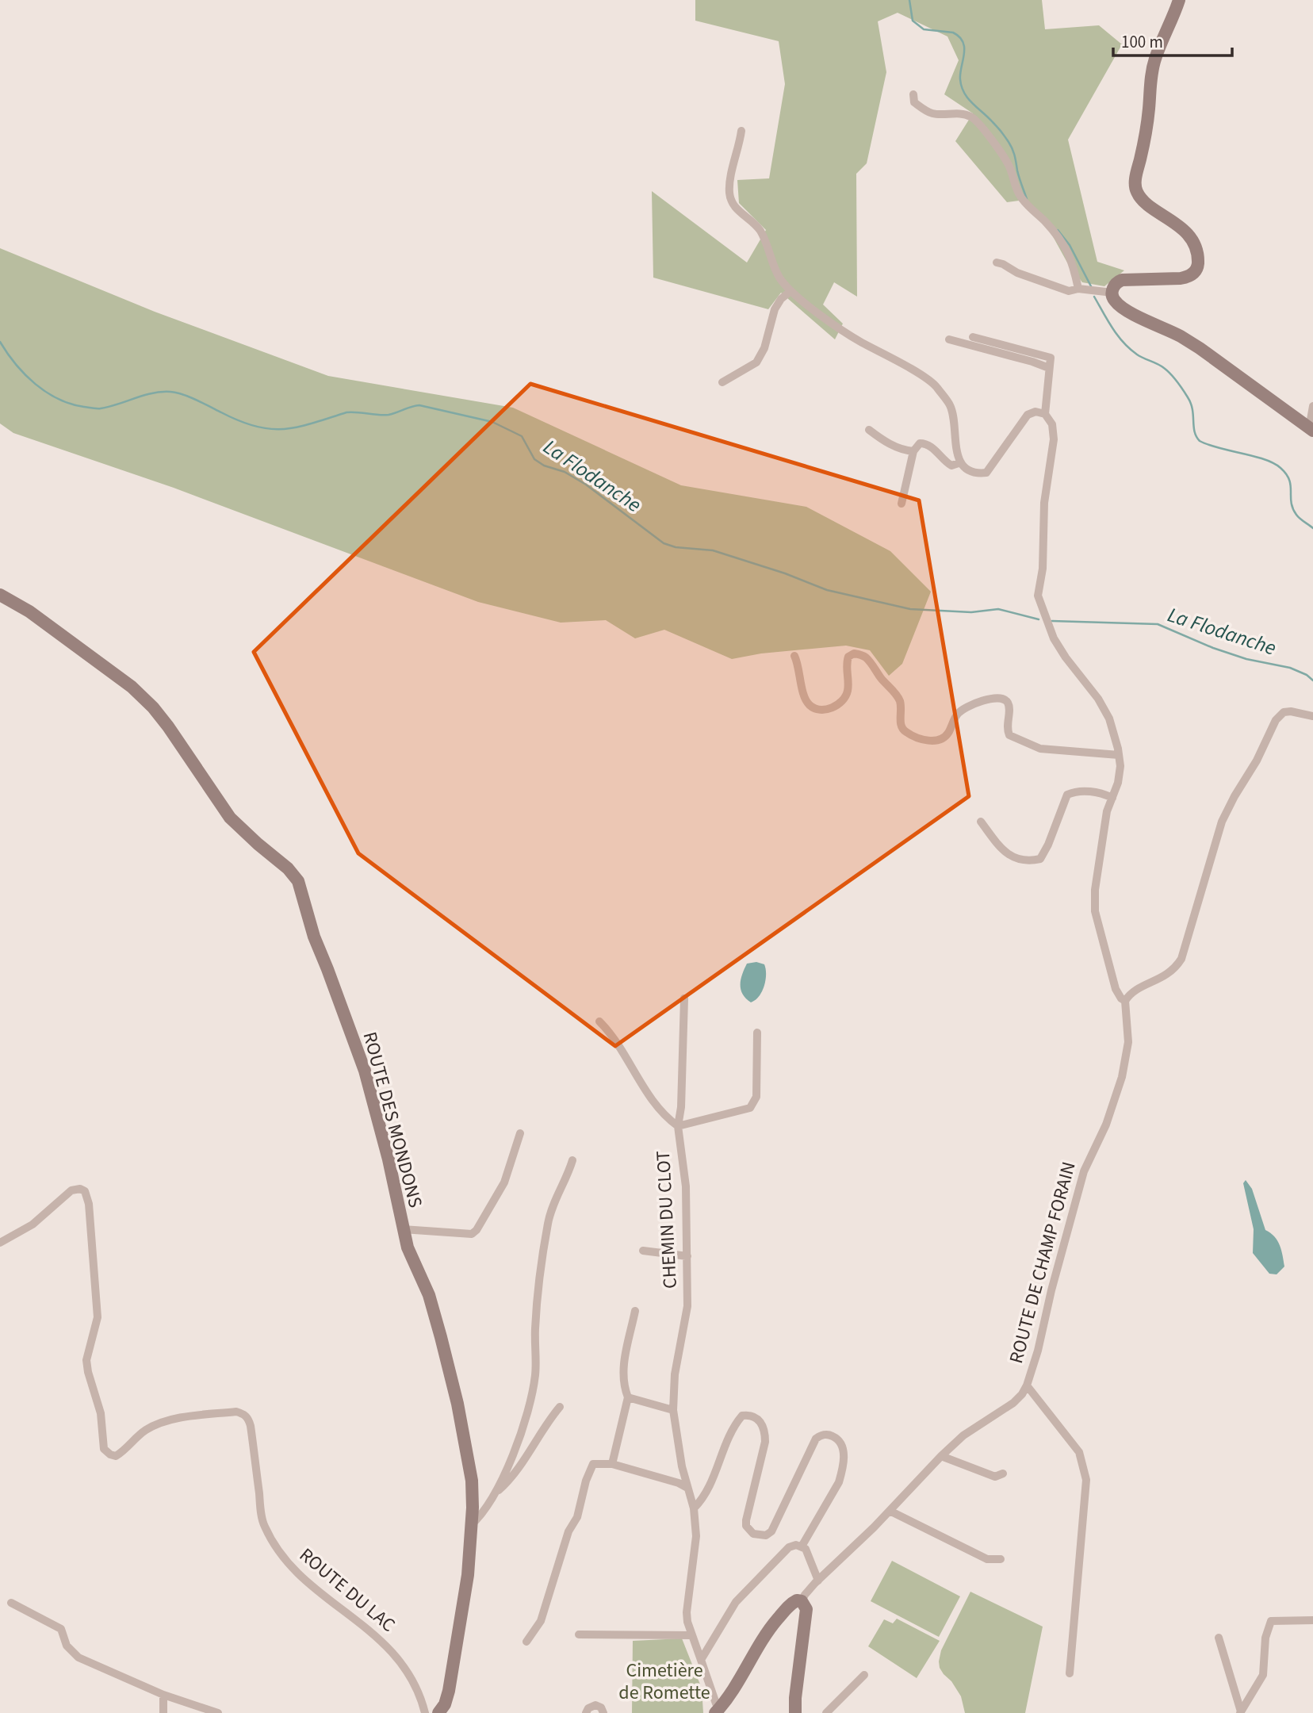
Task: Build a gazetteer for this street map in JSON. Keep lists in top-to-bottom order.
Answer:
{
  "streets": {
    "street": [
      "ROUTE DES MONDONS",
      "CHEMIN DU CLOT",
      "ROUTE DE CHAMP FORAIN",
      "ROUTE DU LAC"
    ]
  },
  "crossings": [
    ["CHEMIN DU CLOT", "ROUTE DE CHAMP FORAIN"]
  ],
  "water": ["La Flodanche"],
  "parks": ["Cimetière de Romette"],
  "scale_bar": "100 m"
}
